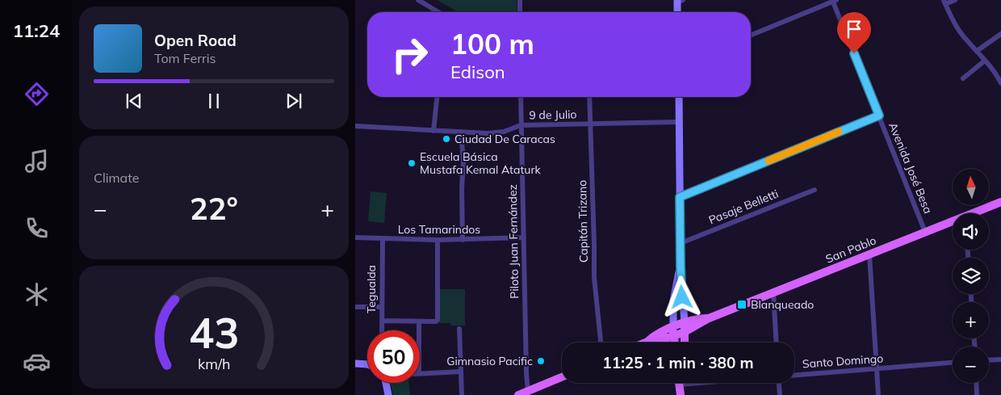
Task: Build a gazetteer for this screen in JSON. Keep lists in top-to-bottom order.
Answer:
{
  "streets": {
    "main road": ["San Pablo"],
    "street": [
      "9 de Julio",
      "Avenida José Besa",
      "Pasaje Belletti",
      "Capitán Trizano",
      "Los Tamarindos",
      "Piloto Juan Fernández",
      "Tegualda",
      "Santo Domingo"
    ]
  },
  "crossings": [
    ["9 de Julio", "Capitán Trizano"],
    ["9 de Julio", "Piloto Juan Fernández"],
    ["Avenida José Besa", "San Pablo"],
    ["Los Tamarindos", "Piloto Juan Fernández"],
    ["Los Tamarindos", "Tegualda"]
  ],
  "places": {
    "other": ["Ciudad De Caracas", "Escuela Básica Mustafa Kemal Ataturk", "Gimnasio Pacific"],
    "transit": ["Blanqueado"]
  },
  "north": "top",
  "page": {
    "tabs": "11:24",
    "turn": ["100 m", "Edison"],
    "song": ["Open Road", "Tom Ferris"],
    "tile": "Climate",
    "map_buttons": ["+", "−"],
    "heat": ["−", "22°", "+"],
    "limit": "50",
    "trip": "11:25 · 1 min · 380 m",
    "gauge": ["43", "km/h"]
  }
}
